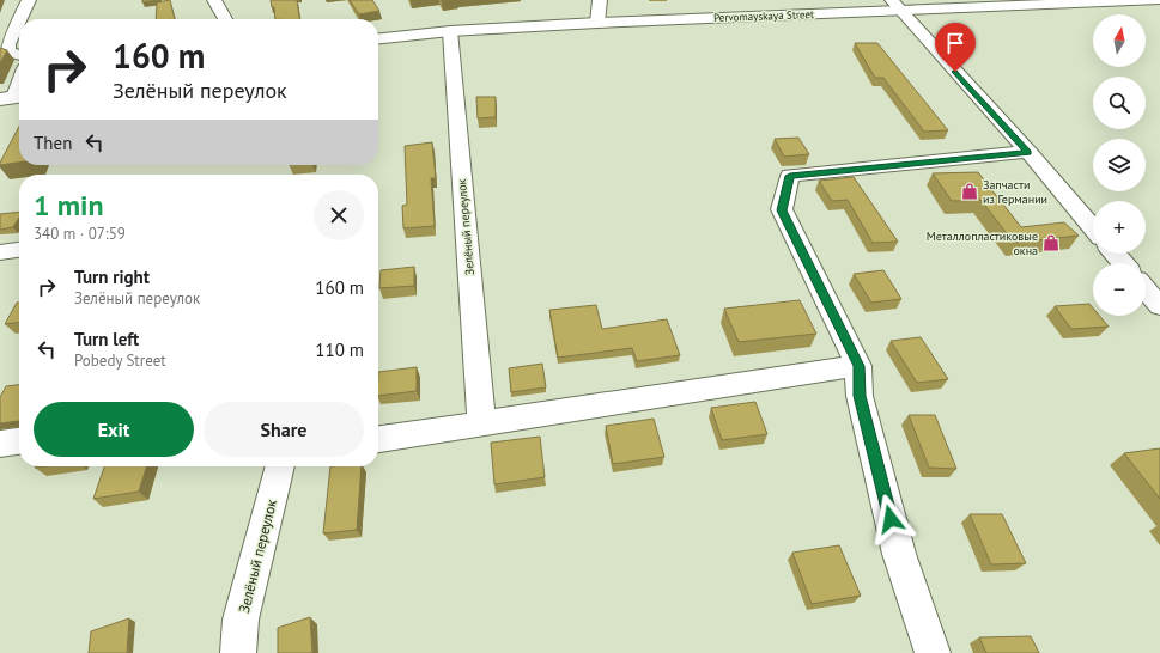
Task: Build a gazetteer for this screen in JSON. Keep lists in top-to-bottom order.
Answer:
{
  "streets": {
    "main road": ["Pervomayskaya Street"],
    "street": ["Зелёный переулок"]
  },
  "crossings": [
    ["Pervomayskaya Street", "Зелёный переулок"]
  ],
  "places": {
    "shop": ["Запчасти из Германии", "Металлопластиковые окна"]
  },
  "north": "top",
  "page": {
    "map_buttons": ["+", "−"],
    "turn": ["160 m", "Зелёный переулок"],
    "then": "Then",
    "heading": ["1 min", "340 m · 07:59"],
    "list": [
      {
        "name": "Turn right",
        "note": "Зелёный переулок",
        "value": "160 m"
      },
      {
        "name": "Turn left",
        "note": "Pobedy Street",
        "value": "110 m"
      }
    ],
    "buttons": ["Exit", "Share"]
  }
}
